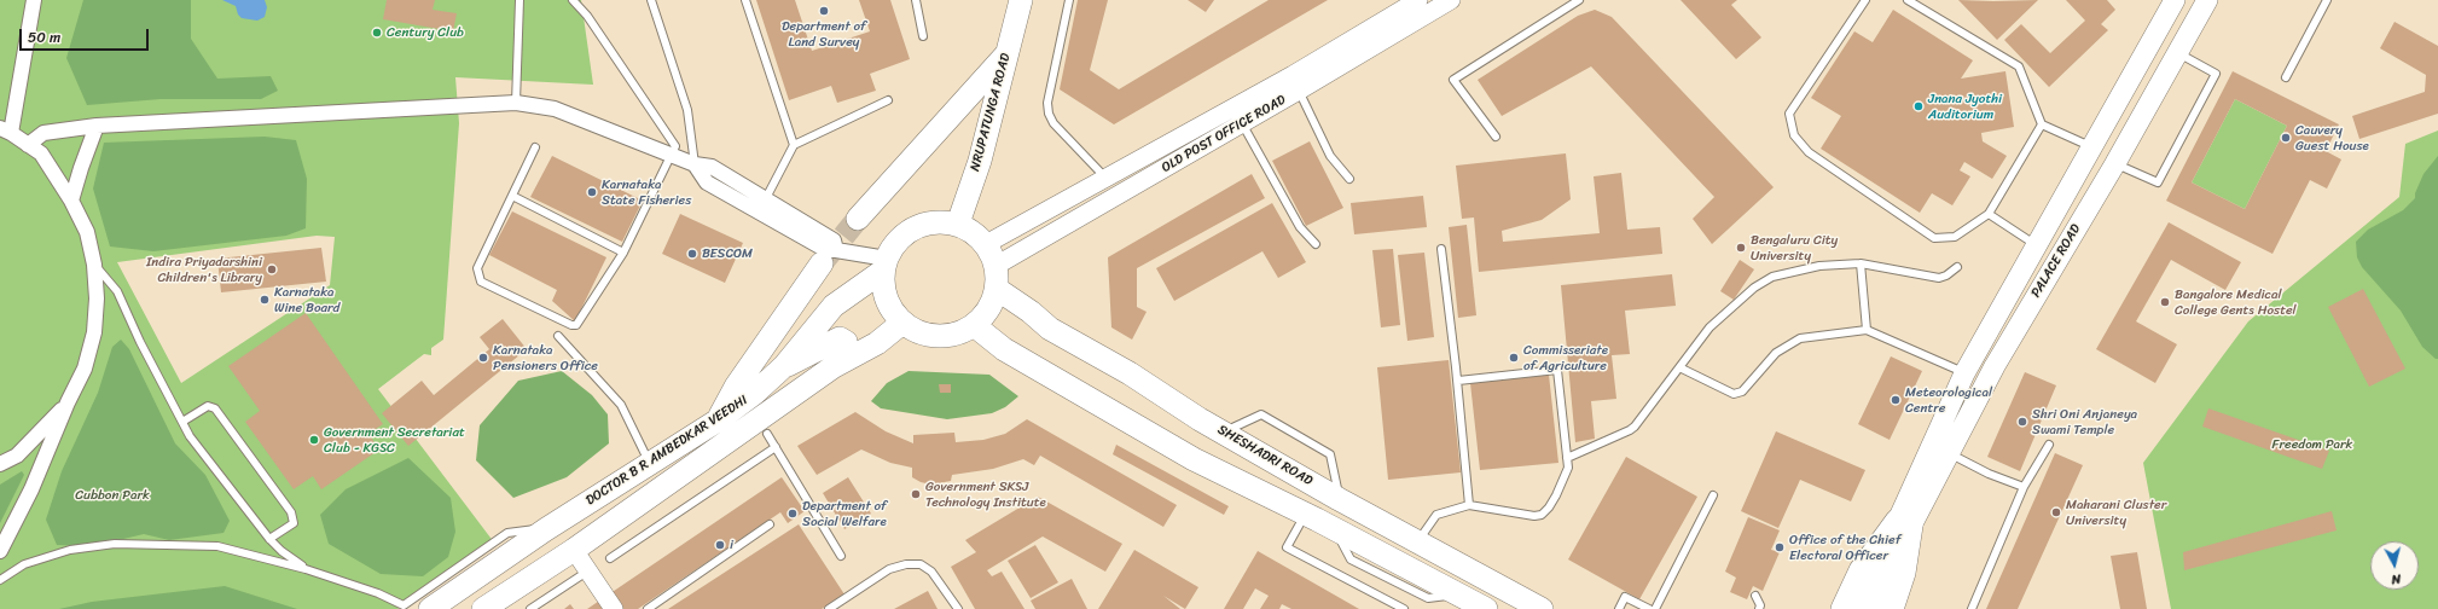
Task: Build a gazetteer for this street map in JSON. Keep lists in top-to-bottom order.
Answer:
{
  "streets": {
    "main road": [
      "NRUPATUNGA ROAD",
      "PALACE ROAD",
      "DOCTOR B R AMBEDKAR VEEDHI",
      "SHESHADRI ROAD"
    ],
    "street": ["OLD POST OFFICE ROAD"]
  },
  "crossings": [
    ["NRUPATUNGA ROAD", "OLD POST OFFICE ROAD"],
    ["NRUPATUNGA ROAD", "DOCTOR B R AMBEDKAR VEEDHI"],
    ["NRUPATUNGA ROAD", "SHESHADRI ROAD"],
    ["OLD POST OFFICE ROAD", "DOCTOR B R AMBEDKAR VEEDHI"],
    ["OLD POST OFFICE ROAD", "SHESHADRI ROAD"],
    ["DOCTOR B R AMBEDKAR VEEDHI", "SHESHADRI ROAD"]
  ],
  "parks": ["Freedom Park", "Cubbon Park"],
  "places": [
    "Department of Land Survey",
    "Century Club",
    "Jnana Jyothi Auditorium",
    "Cauvery Guest House",
    "Karnataka State Fisheries",
    "Bengaluru City University",
    "BESCOM",
    "Indira Priyadarshini Children's Library",
    "Karnataka Wine Board",
    "Bangalore Medical College Gents Hostel",
    "Karnataka Pensioners Office",
    "Commisseriate of Agriculture",
    "Meteorological Centre",
    "Shri Oni Anjaneya Swami Temple",
    "Government Secretariat Club - KGSC",
    "Government SKSJ Technology Institute",
    "Maharani Cluster University",
    "Department of Social Welfare",
    "i",
    "Office of the Chief Electoral Officer"
  ],
  "scale_bar": "50 m",
  "north": "bottom"
}
